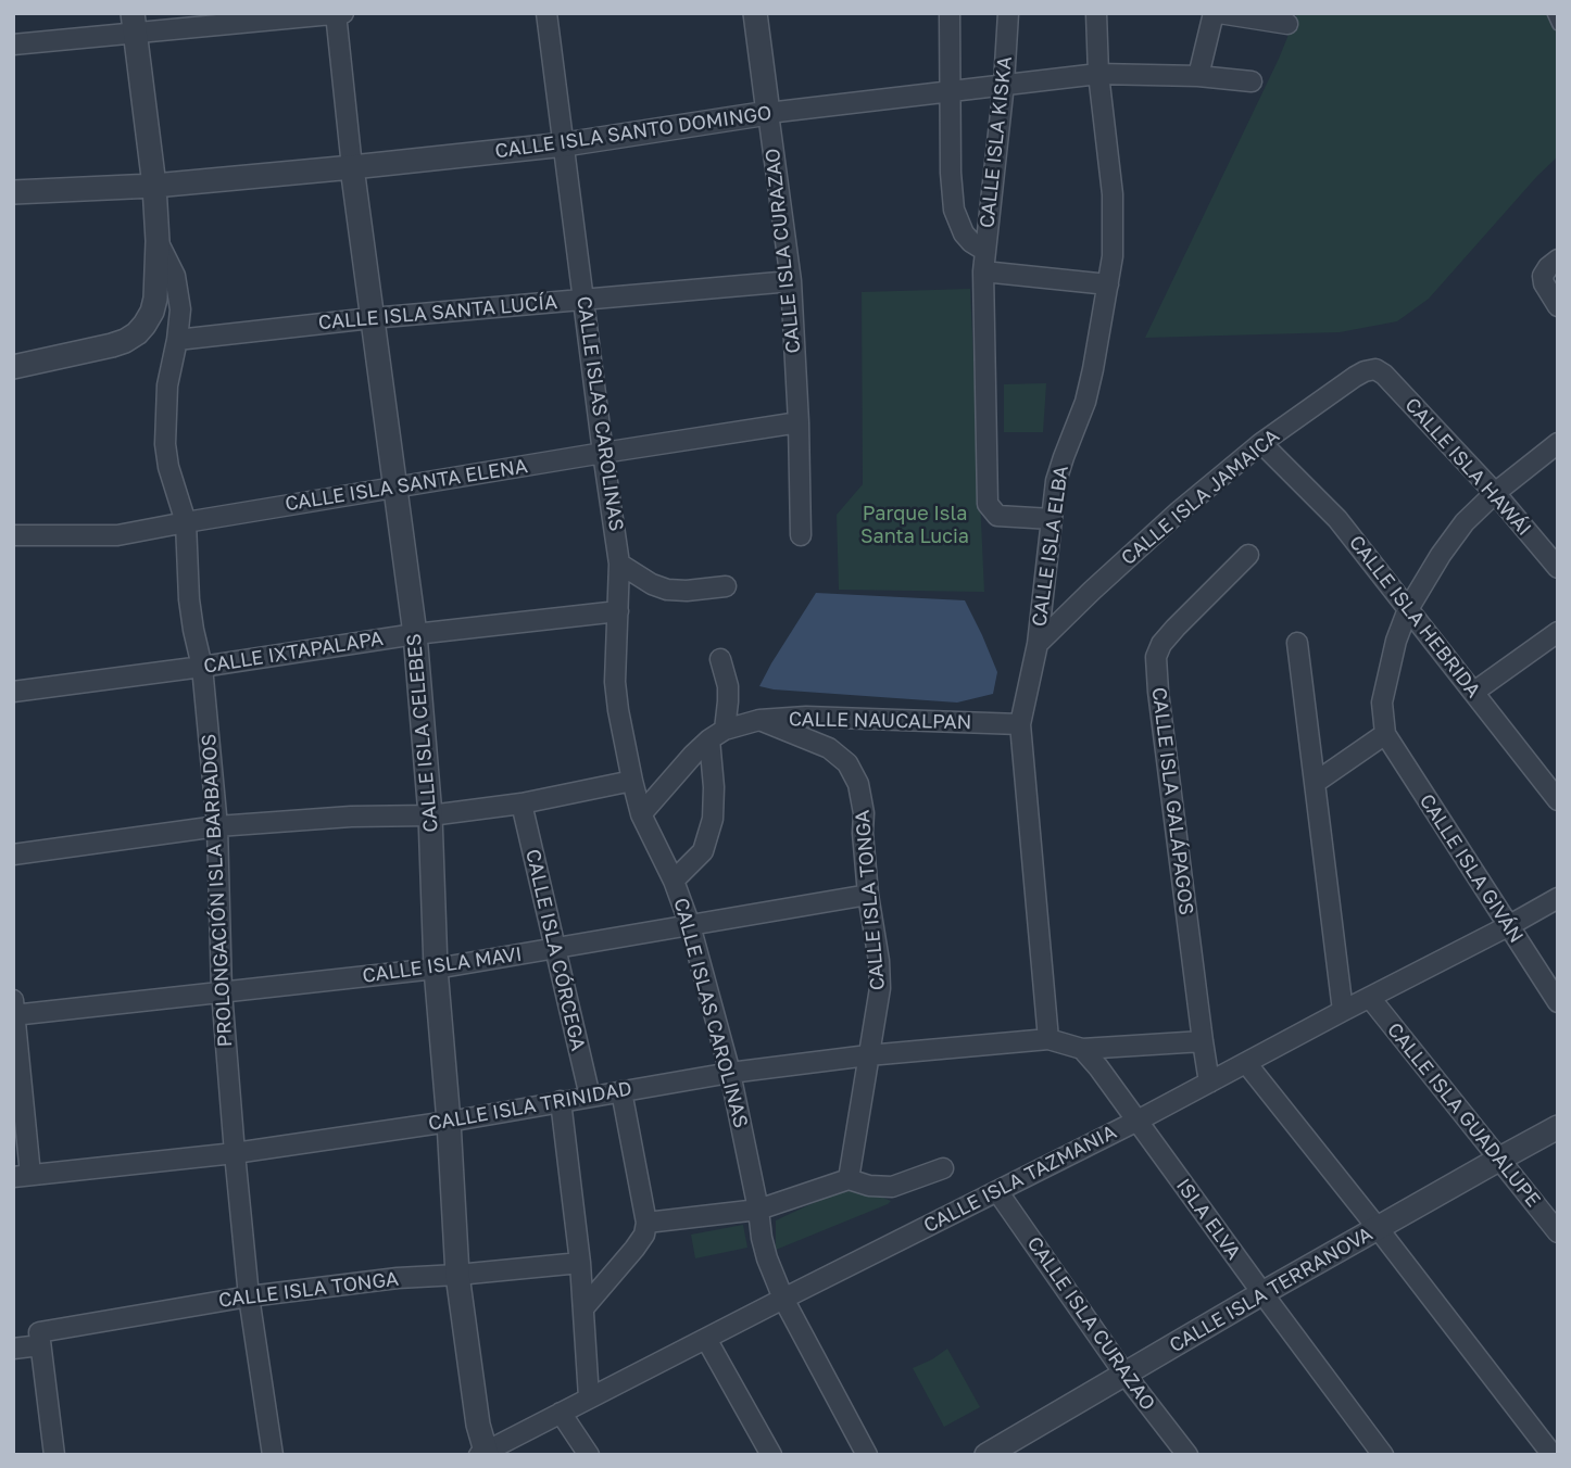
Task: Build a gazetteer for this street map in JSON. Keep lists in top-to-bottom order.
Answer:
{
  "streets": {
    "street": [
      "CALLE ISLA SANTO DOMINGO",
      "CALLE ISLA KISKA",
      "CALLE ISLA CURAZAO",
      "CALLE ISLA SANTA LUCÍA",
      "CALLE ISLAS CAROLINAS",
      "CALLE ISLA HAWÁI",
      "CALLE ISLA SANTA ELENA",
      "CALLE ISLA JAMAICA",
      "CALLE ISLA ELBA",
      "CALLE ISLA HEBRIDA",
      "CALLE IXTAPALAPA",
      "CALLE NAUCALPAN",
      "CALLE ISLA CELEBES",
      "CALLE ISLA GALÁPAGOS",
      "CALLE ISLA GIVÁN",
      "PROLONGACIÓN ISLA BARBADOS",
      "CALLE ISLA TONGA",
      "CALLE ISLA CÓRCEGA",
      "CALLE ISLA MAVI",
      "CALLE ISLA TRINIDAD",
      "CALLE ISLA GUADALUPE",
      "CALLE ISLA TAZMANIA",
      "ISLA ELVA",
      "CALLE ISLA TERRANOVA"
    ]
  },
  "crossings": [
    ["CALLE ISLA SANTO DOMINGO", "CALLE ISLA KISKA"],
    ["CALLE ISLA SANTO DOMINGO", "CALLE ISLA CURAZAO"],
    ["CALLE ISLA SANTO DOMINGO", "CALLE ISLAS CAROLINAS"],
    ["CALLE ISLA SANTO DOMINGO", "CALLE ISLA ELBA"],
    ["CALLE ISLA SANTO DOMINGO", "CALLE ISLA CELEBES"],
    ["CALLE ISLA KISKA", "CALLE ISLA ELBA"],
    ["CALLE ISLA CURAZAO", "CALLE ISLA SANTA LUCÍA"],
    ["CALLE ISLA CURAZAO", "CALLE ISLA SANTA ELENA"],
    ["CALLE ISLA CURAZAO", "CALLE ISLA TAZMANIA"],
    ["CALLE ISLA CURAZAO", "CALLE ISLA TERRANOVA"],
    ["CALLE ISLA SANTA LUCÍA", "CALLE ISLAS CAROLINAS"],
    ["CALLE ISLA SANTA LUCÍA", "CALLE ISLA CELEBES"],
    ["CALLE ISLA SANTA LUCÍA", "PROLONGACIÓN ISLA BARBADOS"],
    ["CALLE ISLAS CAROLINAS", "CALLE ISLA SANTA ELENA"],
    ["CALLE ISLAS CAROLINAS", "CALLE IXTAPALAPA"],
    ["CALLE ISLAS CAROLINAS", "CALLE NAUCALPAN"],
    ["CALLE ISLAS CAROLINAS", "CALLE ISLA MAVI"],
    ["CALLE ISLAS CAROLINAS", "CALLE ISLA TRINIDAD"],
    ["CALLE ISLAS CAROLINAS", "CALLE ISLA TAZMANIA"],
    ["CALLE ISLA HAWÁI", "CALLE ISLA JAMAICA"],
    ["CALLE ISLA SANTA ELENA", "CALLE ISLA CELEBES"],
    ["CALLE ISLA SANTA ELENA", "PROLONGACIÓN ISLA BARBADOS"],
    ["CALLE ISLA JAMAICA", "CALLE ISLA ELBA"],
    ["CALLE ISLA JAMAICA", "CALLE ISLA HEBRIDA"],
    ["CALLE ISLA ELBA", "CALLE NAUCALPAN"],
    ["CALLE ISLA ELBA", "CALLE ISLA TRINIDAD"],
    ["CALLE IXTAPALAPA", "CALLE ISLA CELEBES"],
    ["CALLE IXTAPALAPA", "PROLONGACIÓN ISLA BARBADOS"],
    ["CALLE NAUCALPAN", "CALLE ISLA TONGA"],
    ["CALLE ISLA CELEBES", "CALLE ISLA TONGA"],
    ["CALLE ISLA CELEBES", "CALLE ISLA MAVI"],
    ["CALLE ISLA CELEBES", "CALLE ISLA TRINIDAD"],
    ["CALLE ISLA CELEBES", "CALLE ISLA TAZMANIA"],
    ["CALLE ISLA GALÁPAGOS", "CALLE ISLA TAZMANIA"],
    ["CALLE ISLA GIVÁN", "CALLE ISLA TAZMANIA"],
    ["PROLONGACIÓN ISLA BARBADOS", "CALLE ISLA TONGA"],
    ["PROLONGACIÓN ISLA BARBADOS", "CALLE ISLA MAVI"],
    ["PROLONGACIÓN ISLA BARBADOS", "CALLE ISLA TRINIDAD"],
    ["CALLE ISLA TONGA", "CALLE ISLA MAVI"],
    ["CALLE ISLA TONGA", "CALLE ISLA TRINIDAD"],
    ["CALLE ISLA CÓRCEGA", "CALLE ISLA MAVI"],
    ["CALLE ISLA CÓRCEGA", "CALLE ISLA TRINIDAD"],
    ["CALLE ISLA GUADALUPE", "CALLE ISLA TAZMANIA"],
    ["CALLE ISLA GUADALUPE", "CALLE ISLA TERRANOVA"],
    ["CALLE ISLA TAZMANIA", "ISLA ELVA"],
    ["ISLA ELVA", "CALLE ISLA TERRANOVA"]
  ],
  "parks": ["Parque Isla Santa Lucia"]
}
